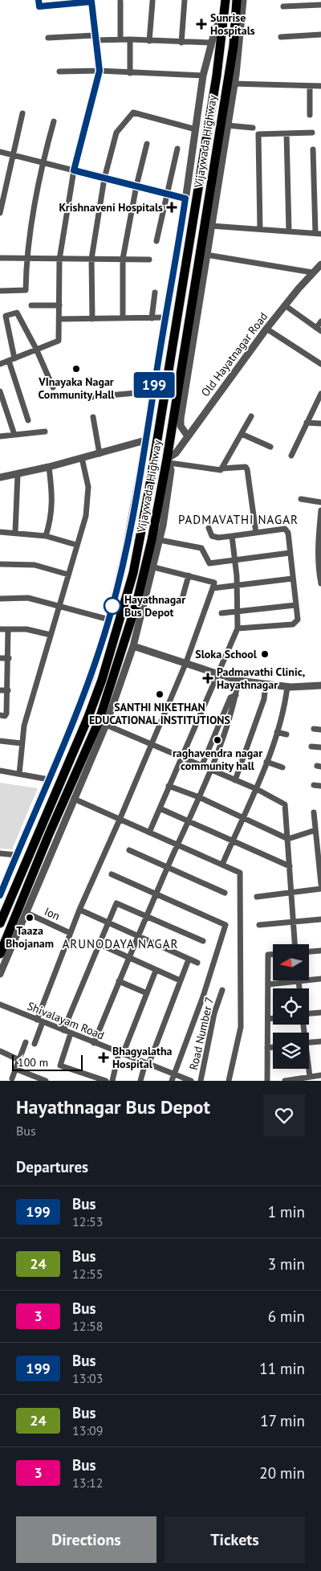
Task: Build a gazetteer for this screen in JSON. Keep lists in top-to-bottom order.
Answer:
{
  "streets": {
    "highway": ["Vijaywada Highway"],
    "street": [
      "Old Hayatnagar Road",
      "Ion",
      "Shivalayam Road",
      "Road Number 7"
    ]
  },
  "crossings": [
    ["Vijaywada Highway", "Old Hayatnagar Road"]
  ],
  "districts": ["PADMAVATHI NAGAR", "ARUNODAYA NAGAR"],
  "places": {
    "health": [
      "Sunrise Hospitals",
      "Krishnaveni Hospitals",
      "Padmavathi Clinic, Hayathnagar",
      "Bhagyalatha Hospital"
    ],
    "other": [
      "VInayaka Nagar Community Hall",
      "Hayathnagar Bus Depot",
      "Sloka School",
      "SANTHI NIKETHAN EDUCATIONAL INSTITUTIONS",
      "raghavendra nagar community hall",
      "Taaza Bhojanam"
    ]
  },
  "lines": ["bus line 199"],
  "scale_bar": "100 m",
  "north": "left",
  "page": {
    "on_map": "199",
    "scale": "100 m",
    "heading": [
      ["Hayathnagar Bus Depot", "Bus"],
      "Departures"
    ],
    "list": [
      {
        "mark": "199",
        "name": "Bus",
        "note": "12:53",
        "value": "1 min"
      },
      {
        "mark": "24",
        "name": "Bus",
        "note": "12:55",
        "value": "3 min"
      },
      {
        "mark": "3",
        "name": "Bus",
        "note": "12:58",
        "value": "6 min"
      },
      {
        "mark": "199",
        "name": "Bus",
        "note": "13:03",
        "value": "11 min"
      },
      {
        "mark": "24",
        "name": "Bus",
        "note": "13:09",
        "value": "17 min"
      },
      {
        "mark": "3",
        "name": "Bus",
        "note": "13:12",
        "value": "20 min"
      }
    ],
    "buttons": ["Directions", "Tickets"]
  }
}
